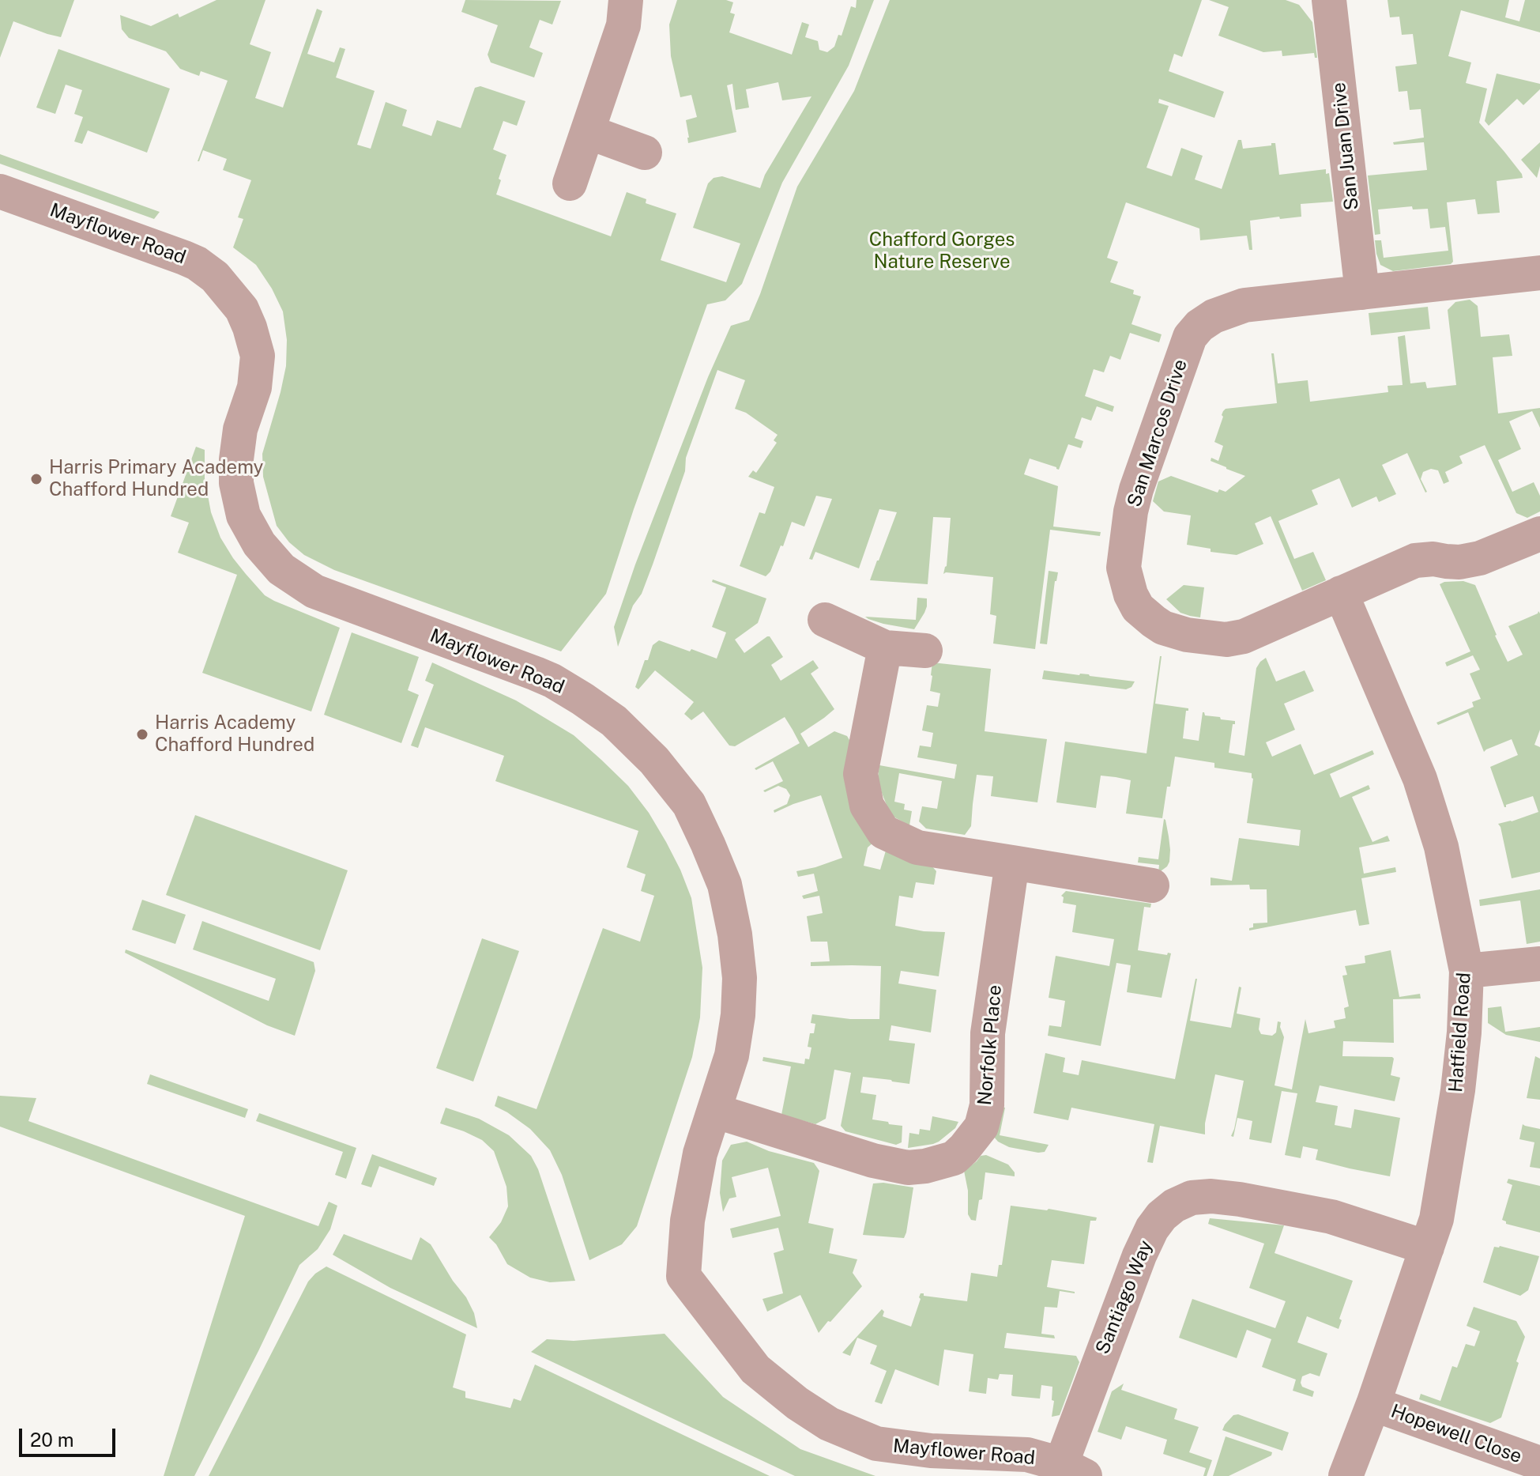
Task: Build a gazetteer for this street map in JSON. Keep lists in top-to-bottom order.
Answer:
{
  "streets": {
    "street": [
      "San Juan Drive",
      "Mayflower Road",
      "San Marcos Drive",
      "Hatfield Road",
      "Norfolk Place",
      "Santiago Way",
      "Hopewell Close"
    ]
  },
  "crossings": [
    ["San Juan Drive", "San Marcos Drive"],
    ["Mayflower Road", "Norfolk Place"],
    ["Mayflower Road", "Santiago Way"],
    ["San Marcos Drive", "Hatfield Road"],
    ["Hatfield Road", "Santiago Way"],
    ["Hatfield Road", "Hopewell Close"]
  ],
  "parks": ["Chafford Gorges Nature Reserve"],
  "places": ["Harris Primary Academy Chafford Hundred", "Harris Academy Chafford Hundred"],
  "scale_bar": "20 m"
}
